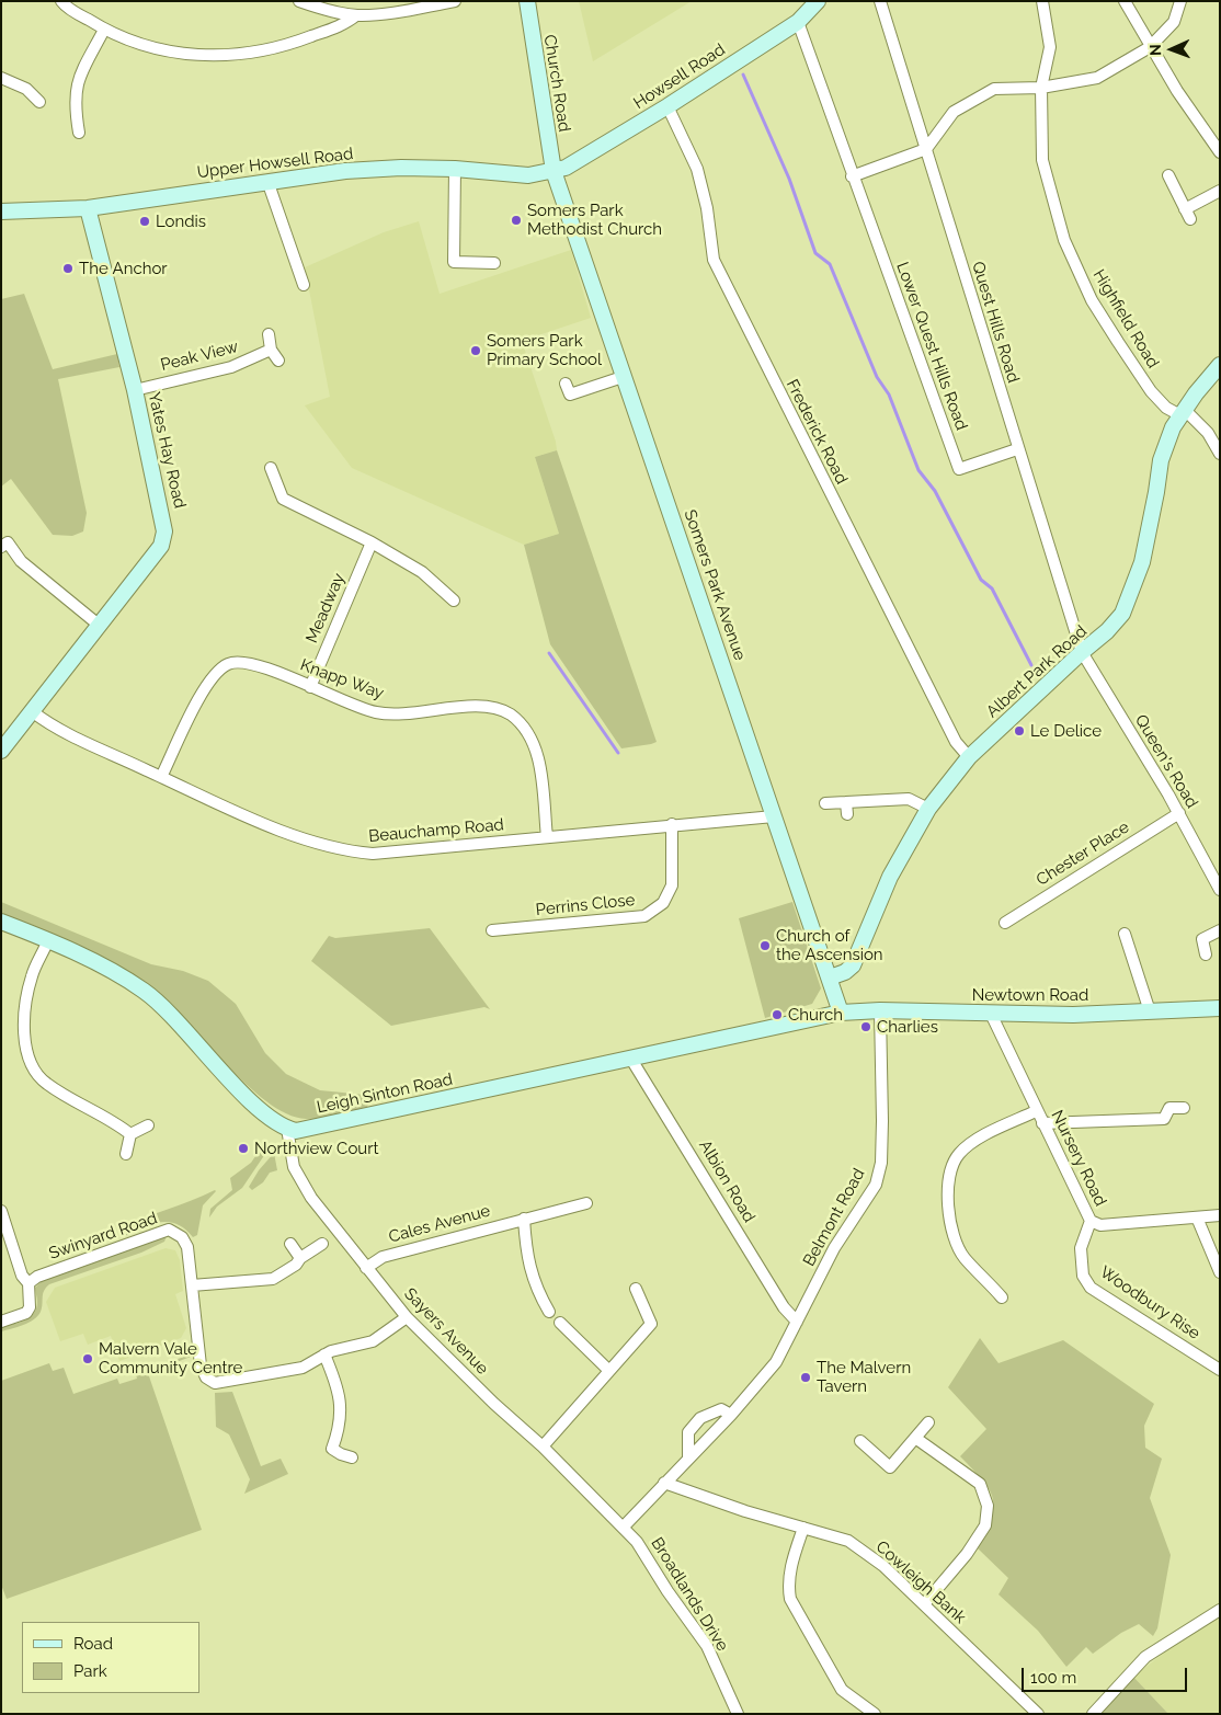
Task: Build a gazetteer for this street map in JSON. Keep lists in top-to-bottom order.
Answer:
{
  "streets": {
    "street": [
      "Howsell Road",
      "Church Road",
      "Upper Howsell Road",
      "Highfield Road",
      "Quest Hills Road",
      "Lower Quest Hills Road",
      "Peak View",
      "Frederick Road",
      "Yates Hay Road",
      "Somers Park Avenue",
      "Meadway",
      "Albert Park Road",
      "Knapp Way",
      "Queen's Road",
      "Beauchamp Road",
      "Chester Place",
      "Perrins Close",
      "Newtown Road",
      "Leigh Sinton Road",
      "Nursery Road",
      "Albion Road",
      "Belmont Road",
      "Cales Avenue",
      "Swinyard Road",
      "Woodbury Rise",
      "Sayers Avenue",
      "Cowleigh Bank",
      "Broadlands Drive"
    ]
  },
  "crossings": [
    ["Howsell Road", "Church Road"],
    ["Howsell Road", "Upper Howsell Road"],
    ["Howsell Road", "Lower Quest Hills Road"],
    ["Howsell Road", "Frederick Road"],
    ["Howsell Road", "Somers Park Avenue"],
    ["Church Road", "Upper Howsell Road"],
    ["Church Road", "Somers Park Avenue"],
    ["Upper Howsell Road", "Yates Hay Road"],
    ["Upper Howsell Road", "Somers Park Avenue"],
    ["Highfield Road", "Albert Park Road"],
    ["Quest Hills Road", "Lower Quest Hills Road"],
    ["Quest Hills Road", "Albert Park Road"],
    ["Quest Hills Road", "Queen's Road"],
    ["Peak View", "Yates Hay Road"],
    ["Frederick Road", "Albert Park Road"],
    ["Yates Hay Road", "Beauchamp Road"],
    ["Somers Park Avenue", "Albert Park Road"],
    ["Somers Park Avenue", "Beauchamp Road"],
    ["Somers Park Avenue", "Newtown Road"],
    ["Somers Park Avenue", "Leigh Sinton Road"],
    ["Meadway", "Knapp Way"],
    ["Albert Park Road", "Queen's Road"],
    ["Knapp Way", "Beauchamp Road"],
    ["Queen's Road", "Chester Place"],
    ["Beauchamp Road", "Perrins Close"],
    ["Newtown Road", "Leigh Sinton Road"],
    ["Newtown Road", "Nursery Road"],
    ["Newtown Road", "Belmont Road"],
    ["Leigh Sinton Road", "Albion Road"],
    ["Leigh Sinton Road", "Sayers Avenue"],
    ["Nursery Road", "Woodbury Rise"],
    ["Albion Road", "Belmont Road"],
    ["Belmont Road", "Sayers Avenue"],
    ["Belmont Road", "Cowleigh Bank"],
    ["Belmont Road", "Broadlands Drive"],
    ["Cales Avenue", "Sayers Avenue"],
    ["Swinyard Road", "Sayers Avenue"],
    ["Sayers Avenue", "Broadlands Drive"]
  ],
  "places": [
    "Somers Park Methodist Church",
    "Londis",
    "The Anchor",
    "Somers Park Primary School",
    "Le Delice",
    "Church of the Ascension",
    "Church",
    "Charlies",
    "Northview Court",
    "Malvern Vale Community Centre",
    "The Malvern Tavern"
  ],
  "legend": ["Road", "Park"],
  "scale_bar": "100 m",
  "north": "left"
}
